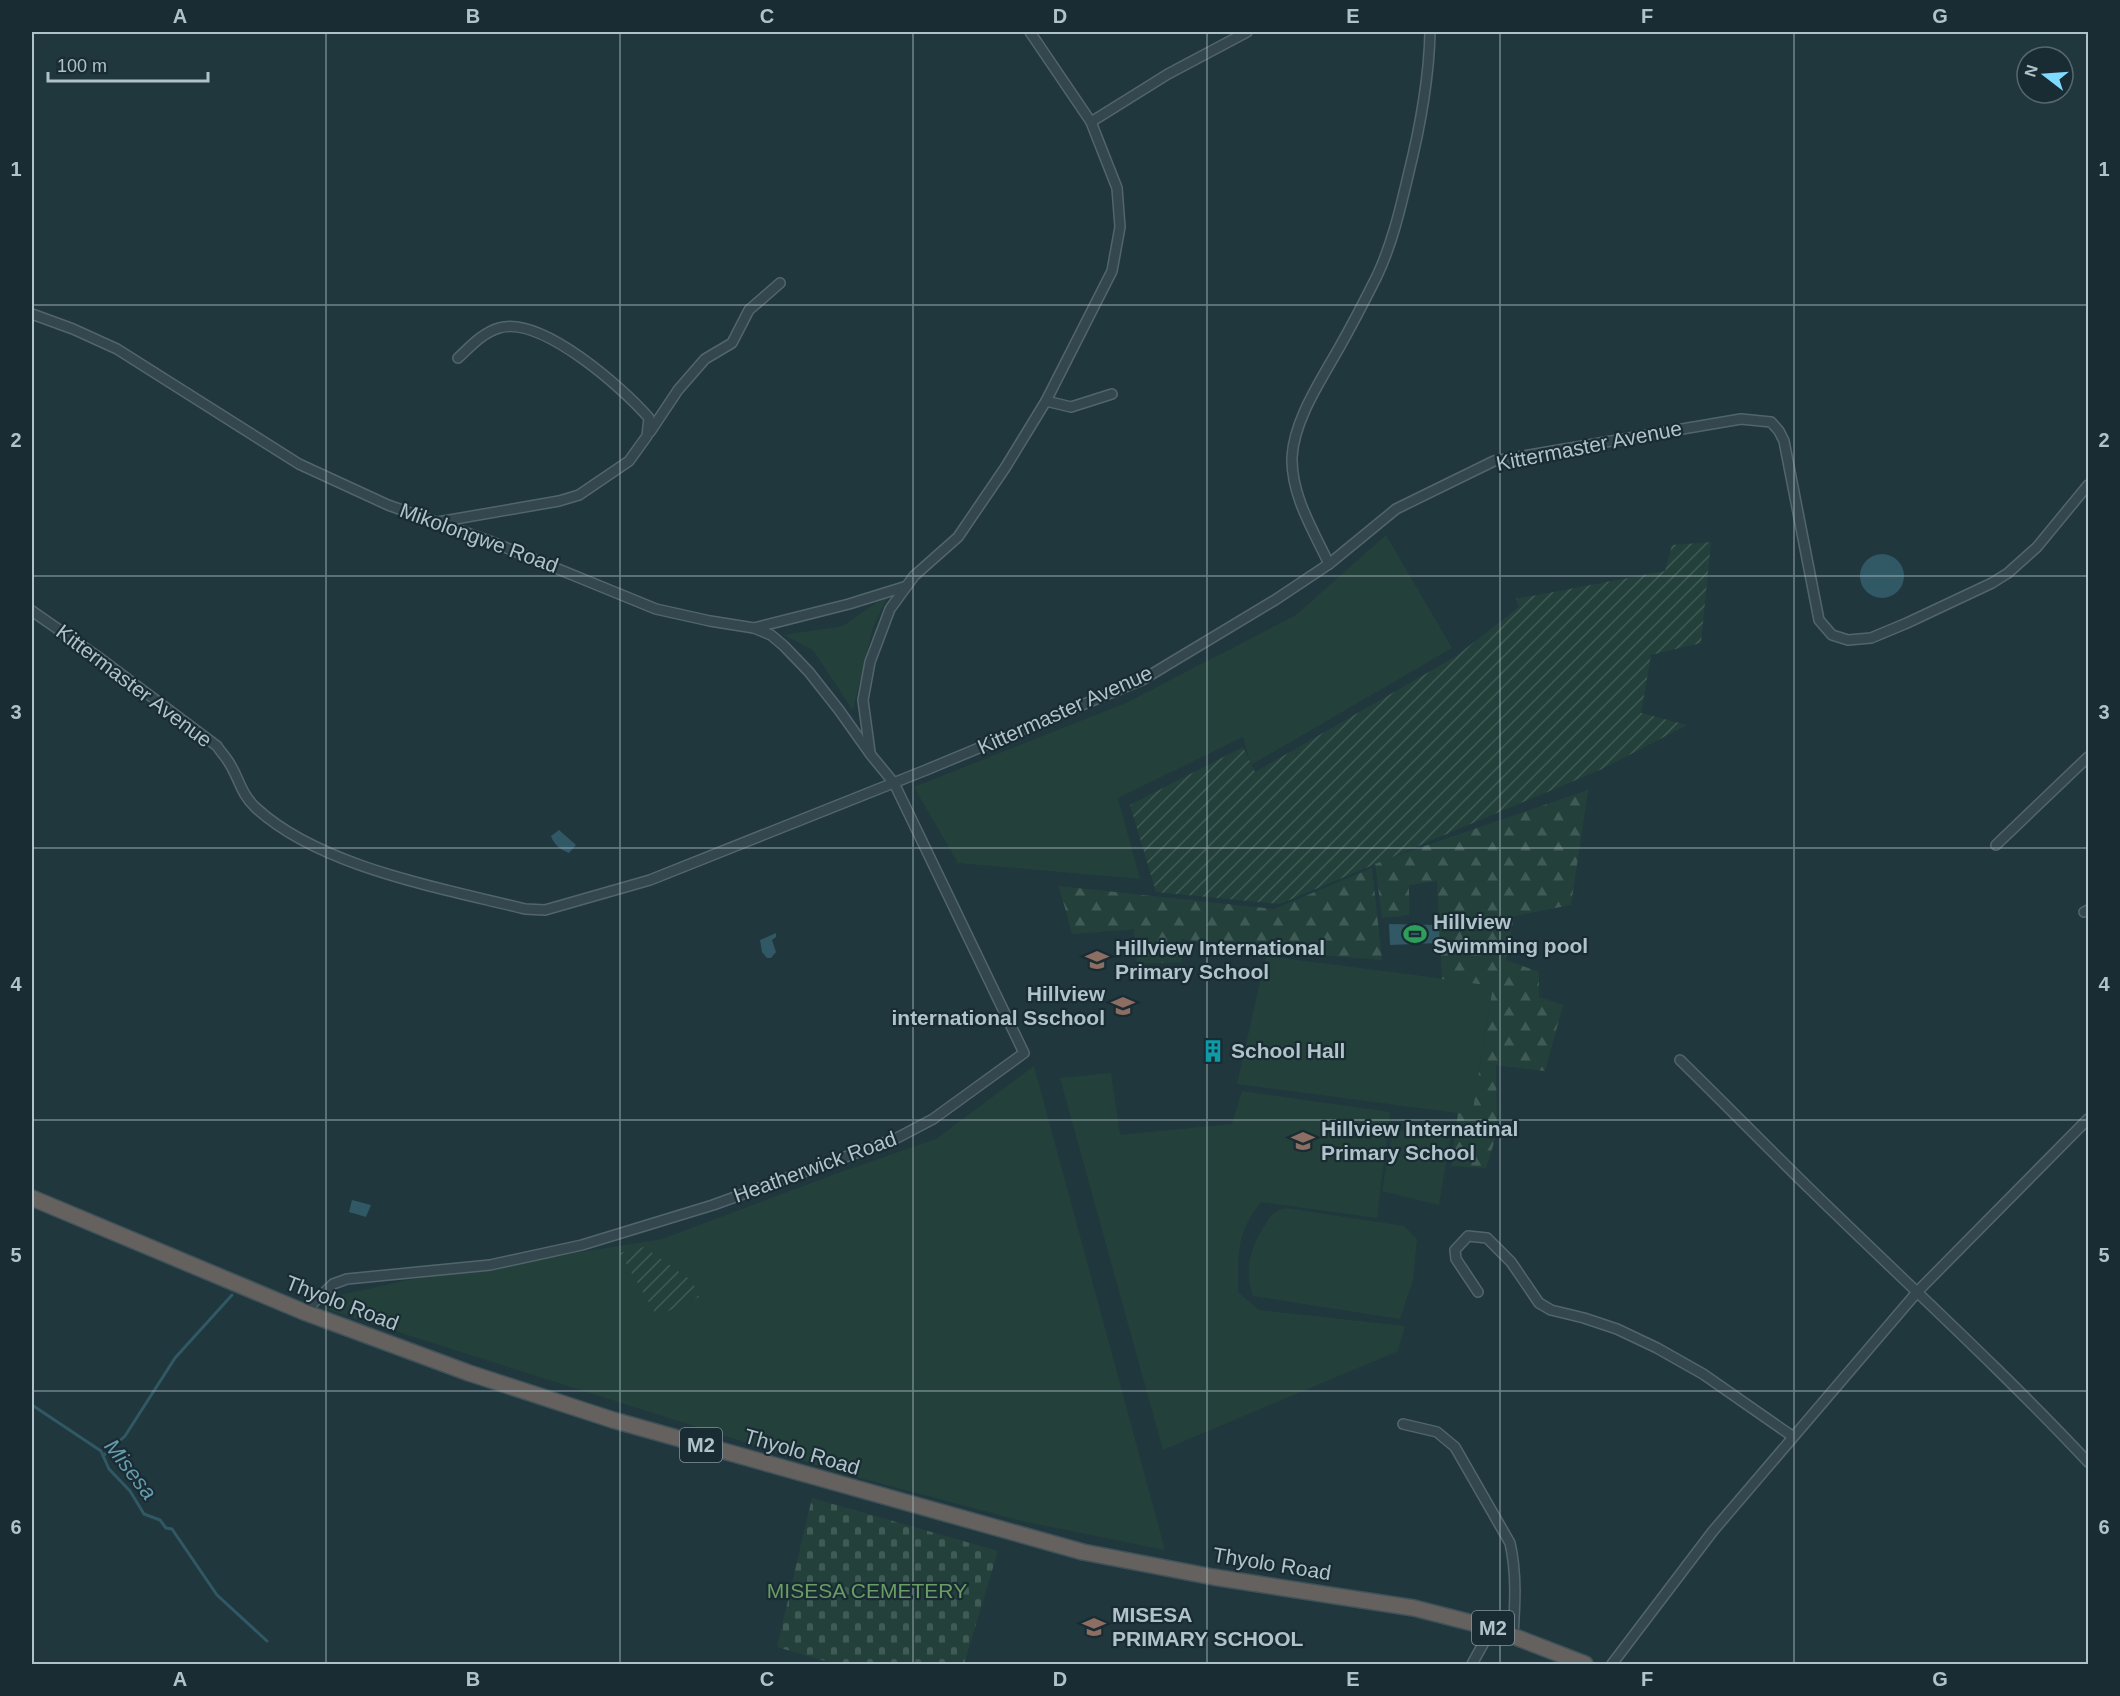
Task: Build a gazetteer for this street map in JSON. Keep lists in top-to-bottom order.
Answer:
{
  "streets": {
    "highway": ["Thyolo Road", "M2"],
    "street": ["Kittermaster Avenue", "Mikolongwe Road", "Heatherwick Road"]
  },
  "crossings": [
    ["Kittermaster Avenue", "Mikolongwe Road"],
    ["Kittermaster Avenue", "Heatherwick Road"],
    ["Mikolongwe Road", "Heatherwick Road"],
    ["Heatherwick Road", "Thyolo Road"]
  ],
  "water": ["Misesa"],
  "parks": ["MISESA CEMETERY"],
  "places": {
    "sports": ["Hillview Swimming pool"],
    "school or university": [
      "Hillview International Primary School",
      "Hillview international Sschool",
      "Hillview Internatinal Primary School",
      "MISESA PRIMARY SCHOOL"
    ],
    "building": ["School Hall"]
  },
  "scale_bar": "100 m",
  "north": "left",
  "grid": {
    "columns": [
      "A",
      "B",
      "C",
      "D",
      "E",
      "F",
      "G"
    ],
    "rows": [
      "1",
      "2",
      "3",
      "4",
      "5",
      "6"
    ]
  }
}
